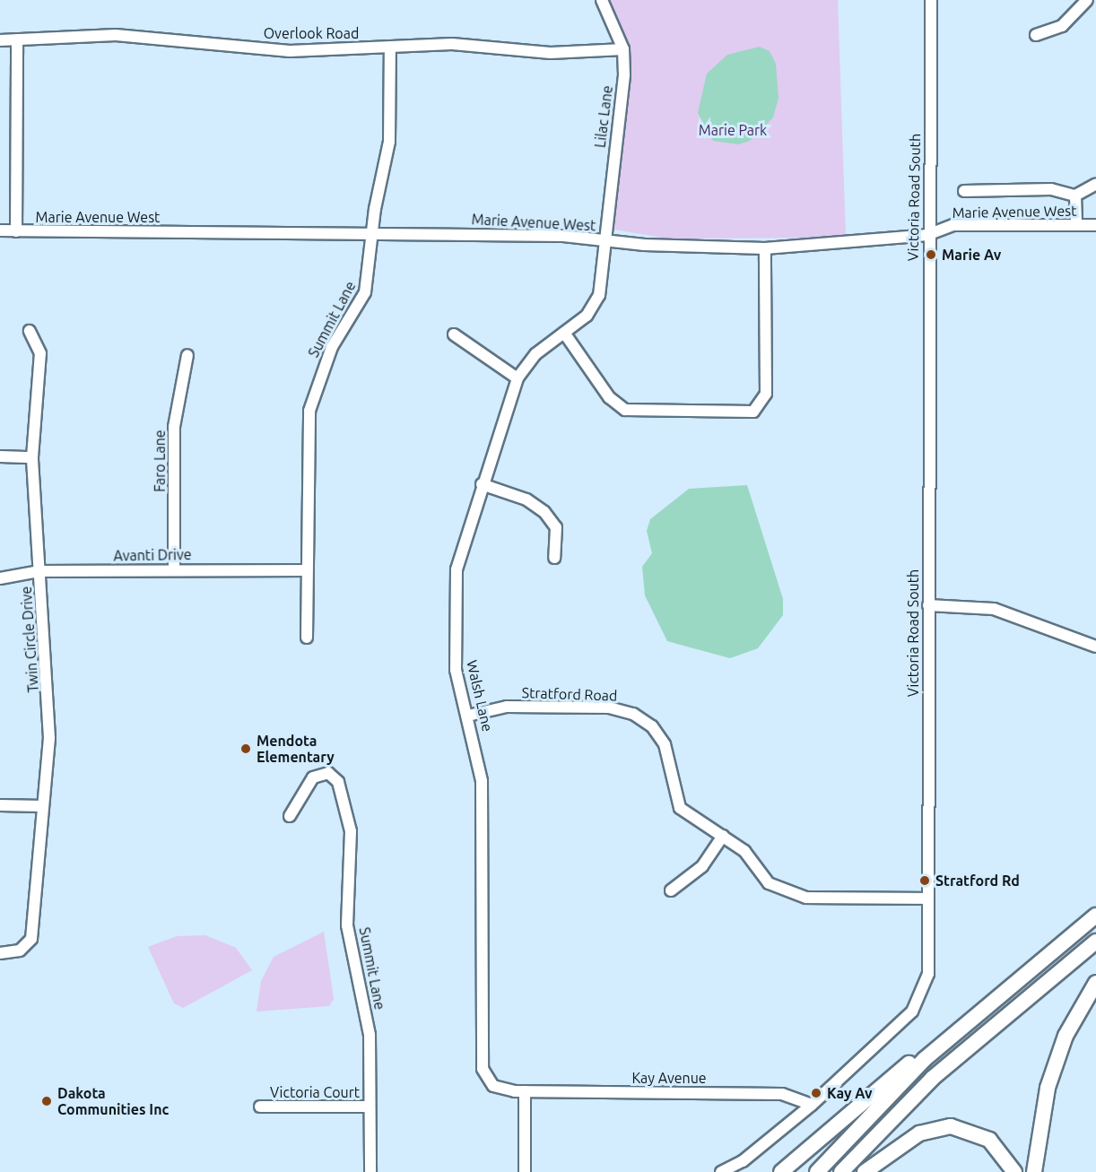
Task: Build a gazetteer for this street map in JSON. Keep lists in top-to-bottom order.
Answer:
{
  "streets": {
    "street": [
      "Overlook Road",
      "Lilac Lane",
      "Victoria Road South",
      "Marie Avenue West",
      "Summit Lane",
      "Faro Lane",
      "Avanti Drive",
      "Twin Circle Drive",
      "Stratford Road",
      "Walsh Lane",
      "Kay Avenue",
      "Victoria Court"
    ]
  },
  "crossings": [
    ["Overlook Road", "Lilac Lane"],
    ["Overlook Road", "Summit Lane"],
    ["Lilac Lane", "Marie Avenue West"],
    ["Lilac Lane", "Walsh Lane"],
    ["Victoria Road South", "Marie Avenue West"],
    ["Victoria Road South", "Stratford Road"],
    ["Victoria Road South", "Kay Avenue"],
    ["Marie Avenue West", "Summit Lane"],
    ["Marie Avenue West", "Walsh Lane"],
    ["Summit Lane", "Avanti Drive"],
    ["Summit Lane", "Victoria Court"],
    ["Faro Lane", "Avanti Drive"],
    ["Avanti Drive", "Twin Circle Drive"],
    ["Stratford Road", "Walsh Lane"],
    ["Walsh Lane", "Kay Avenue"]
  ],
  "parks": ["Marie Park"],
  "places": [
    "Marie Av",
    "Mendota Elementary",
    "Stratford Rd",
    "Kay Av",
    "Dakota Communities Inc"
  ]
}
